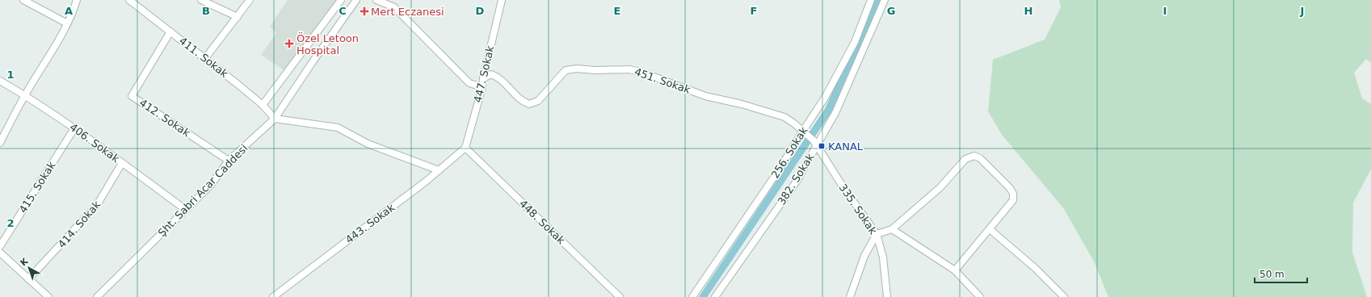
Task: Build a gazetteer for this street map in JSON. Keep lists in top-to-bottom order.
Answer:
{
  "streets": {
    "street": [
      "411. Sokak",
      "447. Sokak",
      "451. Sokak",
      "412. Sokak",
      "406. Sokak",
      "256. Sokak",
      "382. Sokak",
      "415. Sokak",
      "Şht. Sabri Acar Caddesi",
      "335. Sokak",
      "448. Sokak",
      "443. Sokak",
      "414. Sokak"
    ]
  },
  "crossings": [
    ["411. Sokak", "412. Sokak"],
    ["411. Sokak", "Şht. Sabri Acar Caddesi"],
    ["447. Sokak", "451. Sokak"],
    ["447. Sokak", "448. Sokak"],
    ["447. Sokak", "443. Sokak"],
    ["451. Sokak", "256. Sokak"],
    ["451. Sokak", "382. Sokak"],
    ["451. Sokak", "335. Sokak"],
    ["412. Sokak", "Şht. Sabri Acar Caddesi"],
    ["406. Sokak", "415. Sokak"],
    ["406. Sokak", "Şht. Sabri Acar Caddesi"],
    ["406. Sokak", "414. Sokak"],
    ["382. Sokak", "335. Sokak"],
    ["448. Sokak", "443. Sokak"]
  ],
  "places": {
    "health": ["Mert Eczanesi", "Özel Letoon Hospital"],
    "transit": ["KANAL"]
  },
  "scale_bar": "50 m",
  "north": "top left",
  "grid": {
    "columns": [
      "A",
      "B",
      "C",
      "D",
      "E",
      "F",
      "G",
      "H",
      "I",
      "J"
    ],
    "rows": ["1", "2"]
  }
}
